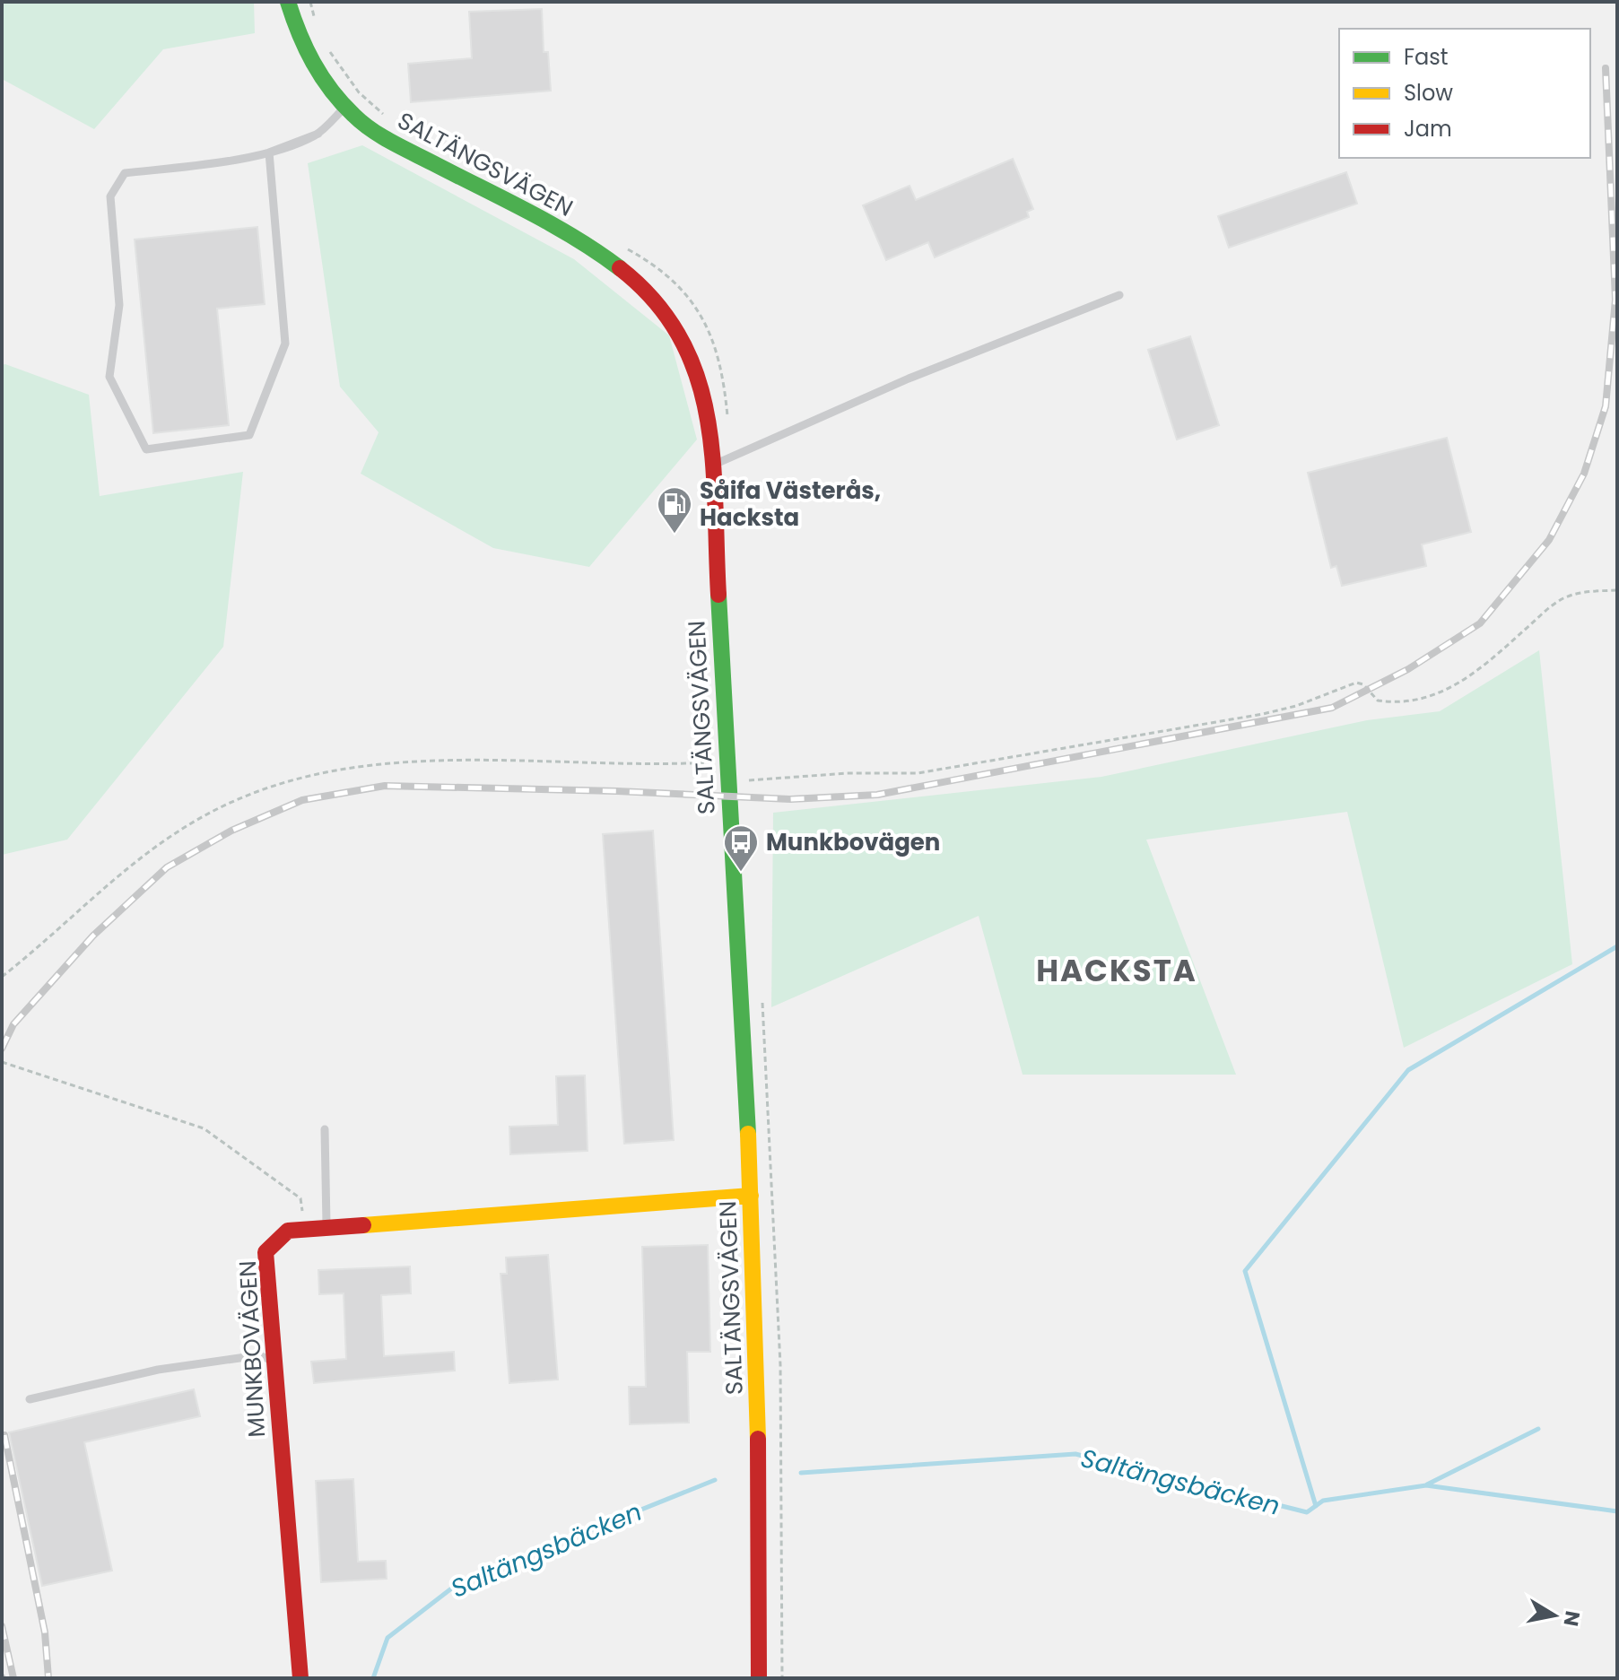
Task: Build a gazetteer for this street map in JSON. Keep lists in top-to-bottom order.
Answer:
{
  "streets": {
    "street": ["SALTÄNGSVÄGEN", "MUNKBOVÄGEN"]
  },
  "crossings": [
    ["SALTÄNGSVÄGEN", "MUNKBOVÄGEN"]
  ],
  "districts": ["HACKSTA"],
  "water": ["Saltängsbäcken"],
  "places": {
    "fuel station": ["Såifa Västerås, Hacksta"],
    "bus stop": ["Munkbovägen"]
  },
  "legend": ["Fast", "Slow", "Jam"],
  "north": "right"
}
